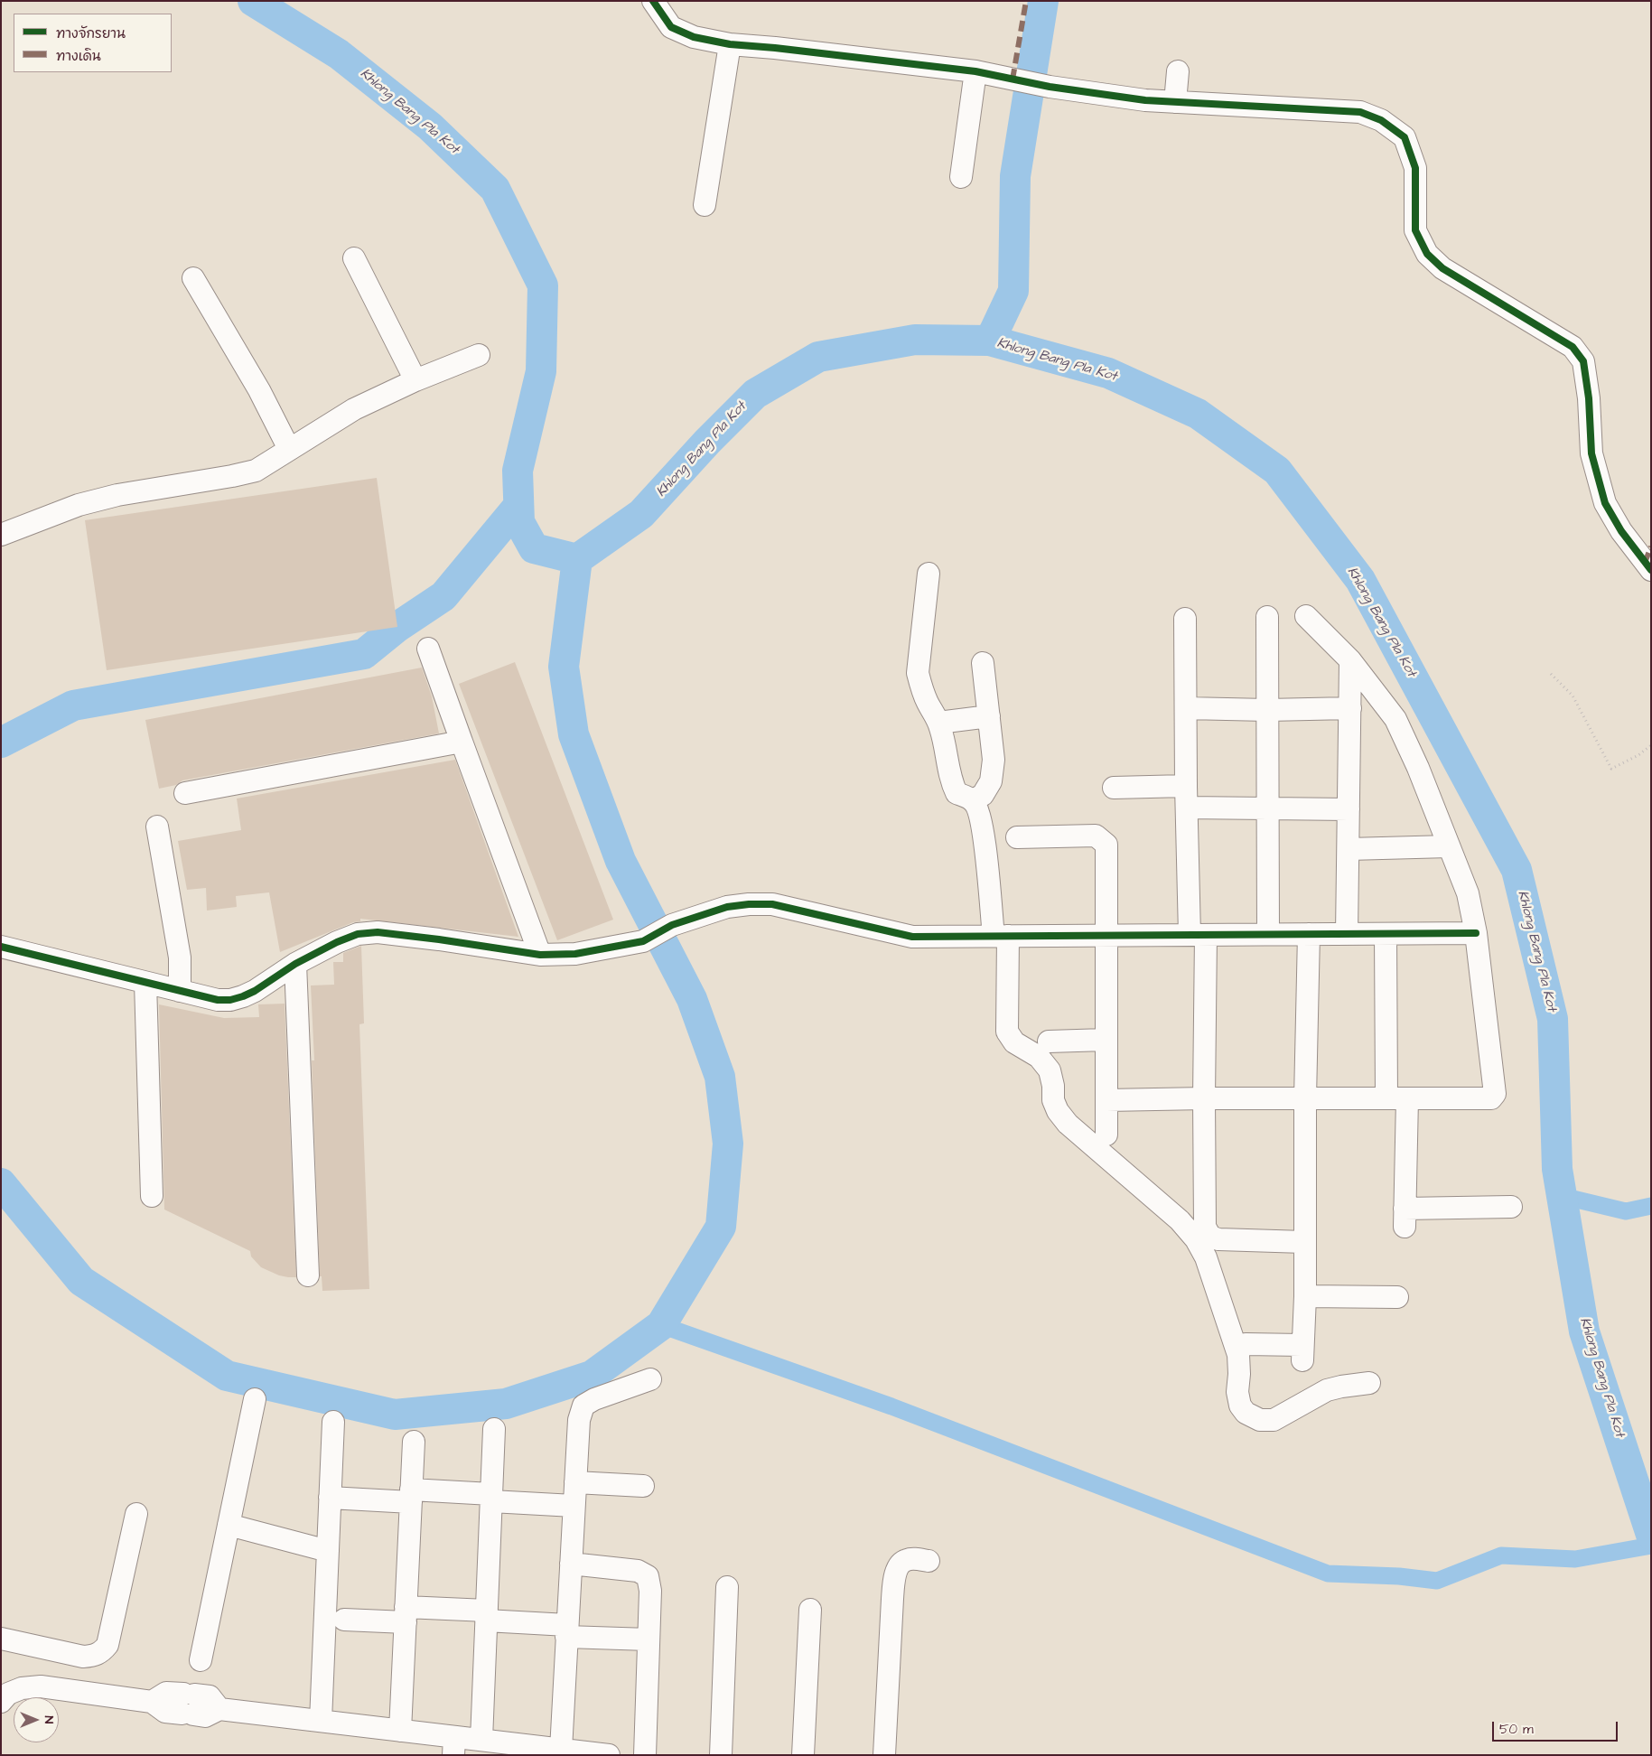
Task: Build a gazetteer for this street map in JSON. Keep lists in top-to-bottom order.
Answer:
{
  "water": ["Khlong Bang Pla Kot"],
  "legend": ["ทางจักรยาน", "ทางเดิน"],
  "scale_bar": "50 m",
  "north": "right"
}
